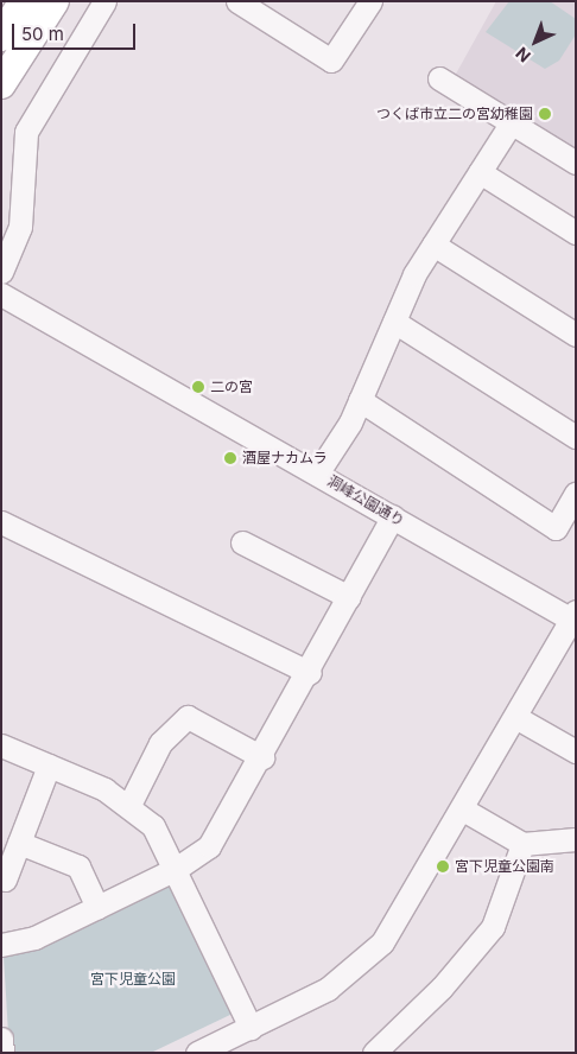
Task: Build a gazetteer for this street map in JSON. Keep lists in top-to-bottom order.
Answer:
{
  "streets": {
    "street": ["洞峰公園通り"]
  },
  "parks": ["宮下児童公園"],
  "places": [
    "つくば市立二の宮幼稚園",
    "二の宮",
    "酒屋ナカムラ",
    "宮下児童公園南"
  ],
  "scale_bar": "50 m",
  "north": "bottom left"
}
